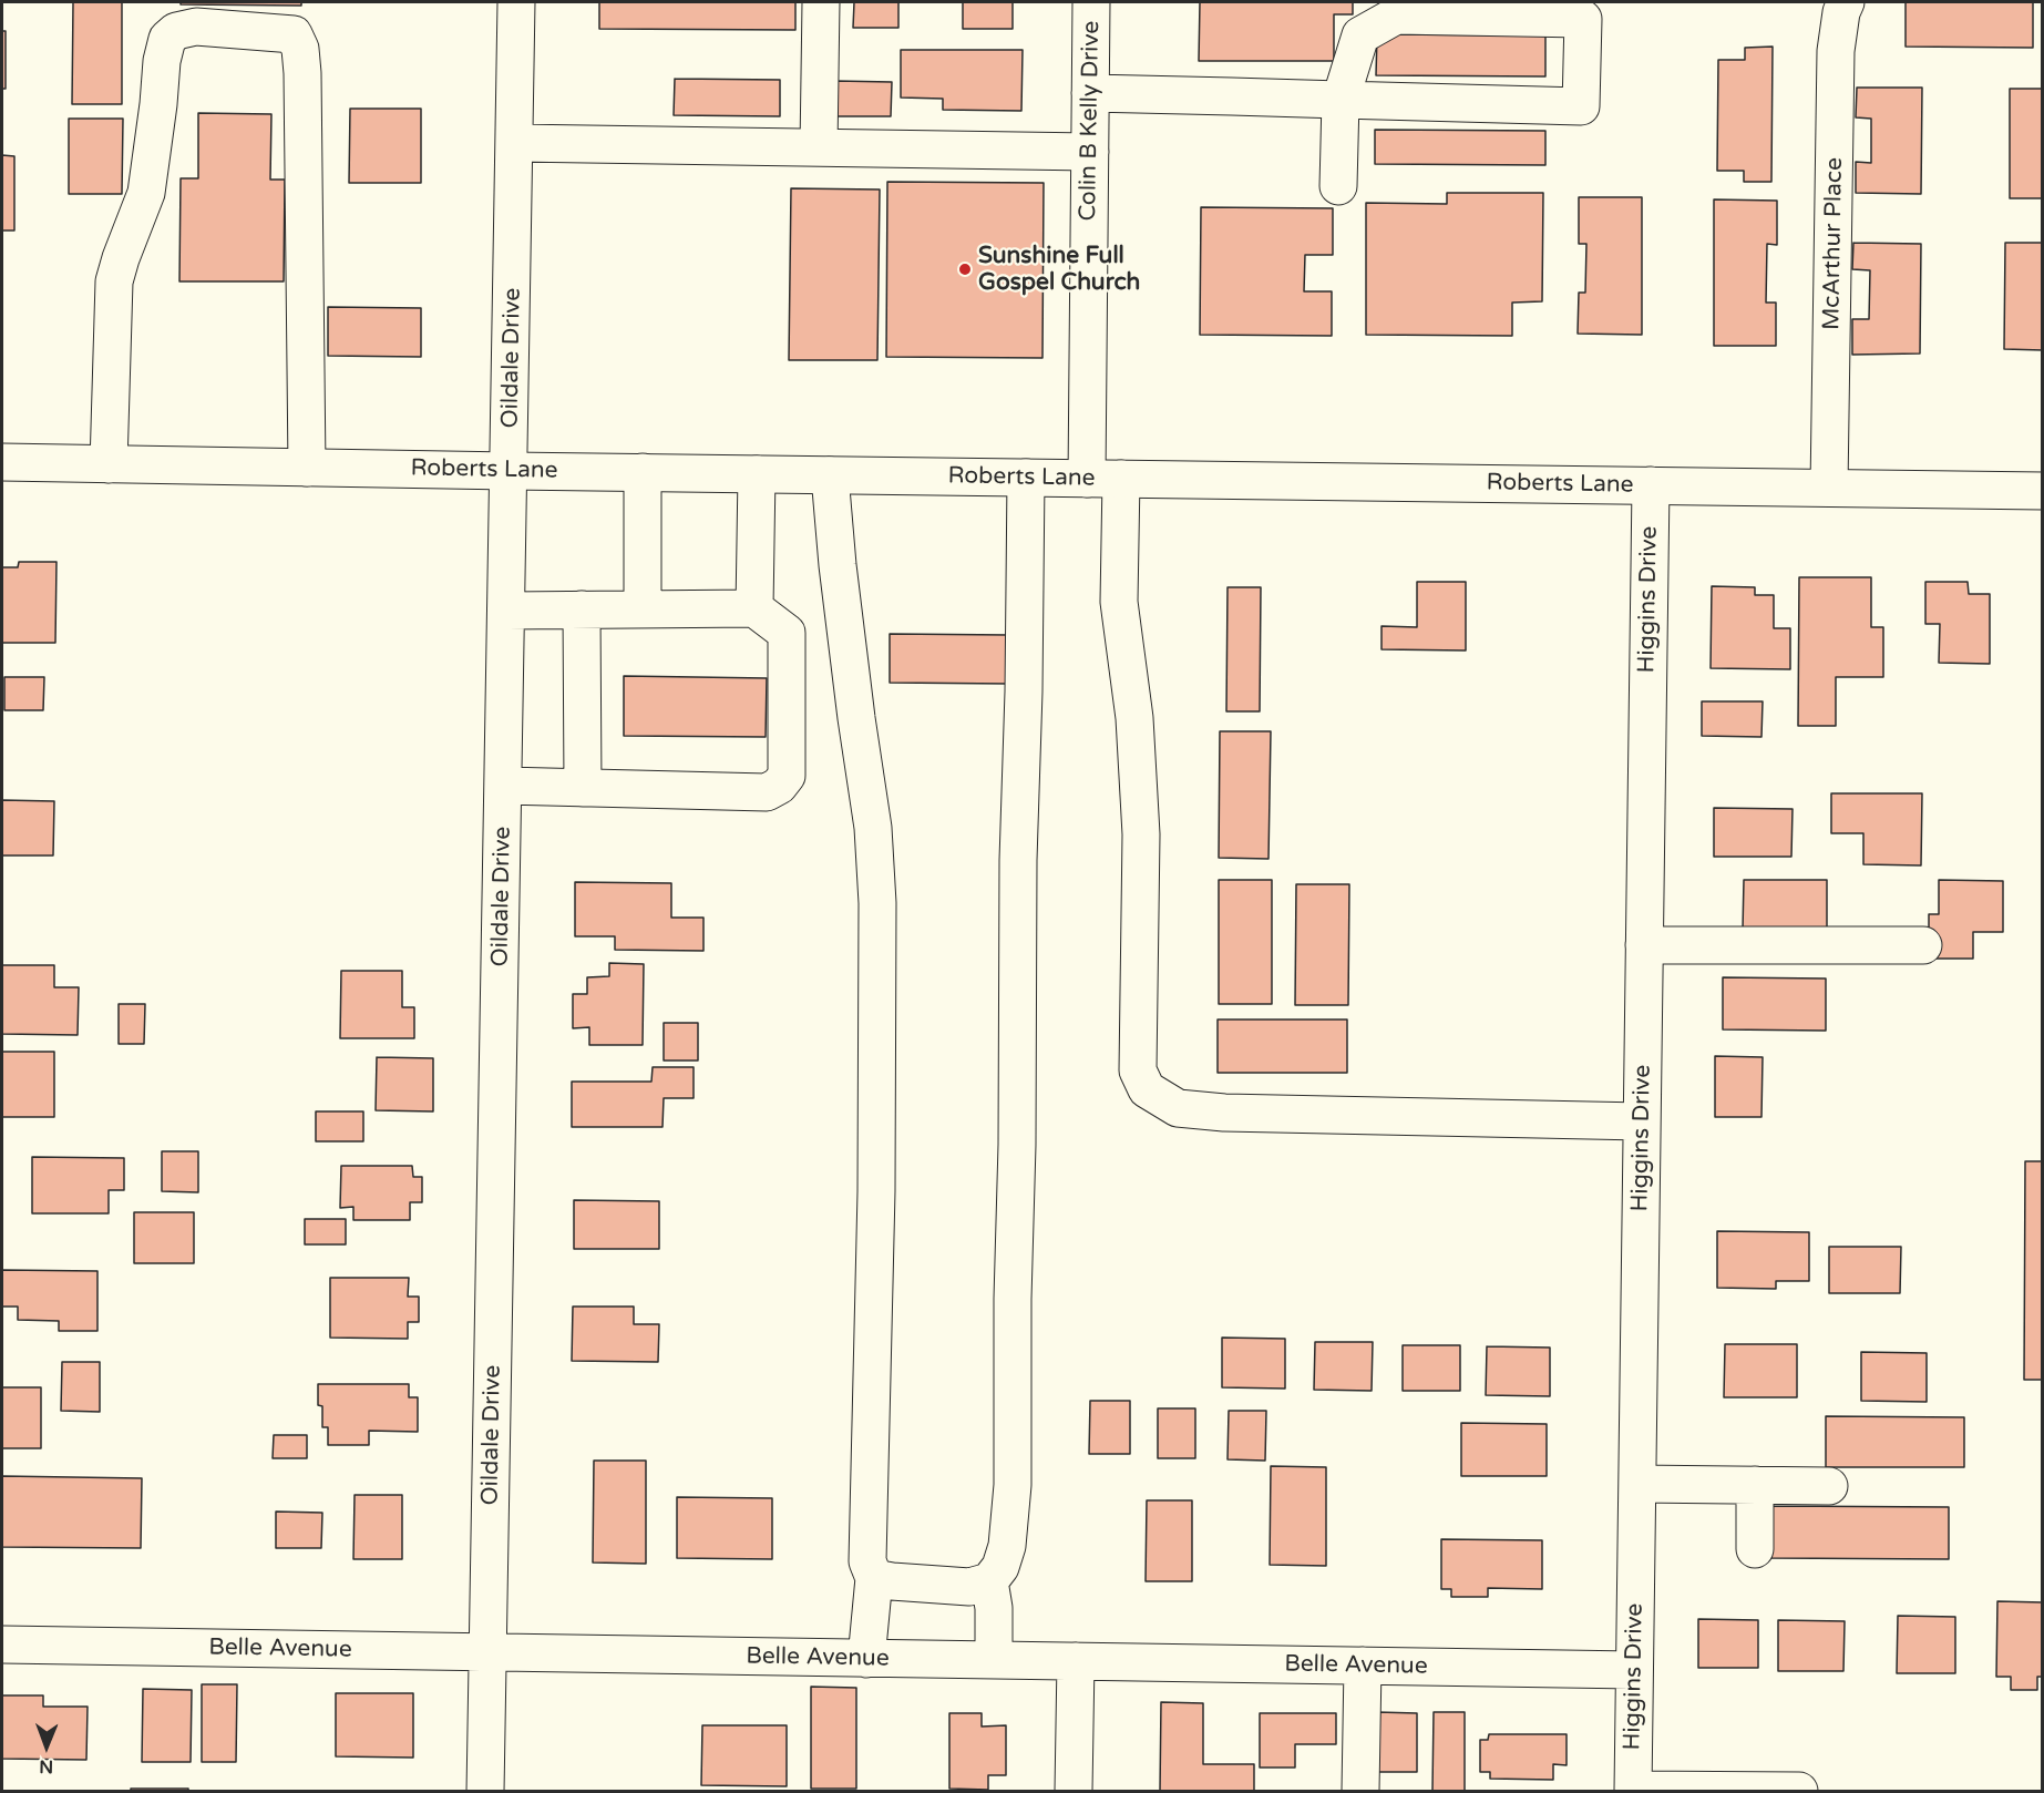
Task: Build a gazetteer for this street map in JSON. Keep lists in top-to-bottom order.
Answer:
{
  "streets": {
    "street": [
      "Colin B Kelly Drive",
      "McArthur Place",
      "Oildale Drive",
      "Roberts Lane",
      "Higgins Drive",
      "Belle Avenue"
    ]
  },
  "crossings": [
    ["Colin B Kelly Drive", "Roberts Lane"],
    ["Colin B Kelly Drive", "Higgins Drive"],
    ["McArthur Place", "Roberts Lane"],
    ["Oildale Drive", "Roberts Lane"],
    ["Oildale Drive", "Belle Avenue"],
    ["Roberts Lane", "Higgins Drive"],
    ["Higgins Drive", "Belle Avenue"]
  ],
  "places": ["Sunshine Full Gospel Church"],
  "north": "bottom"
}
